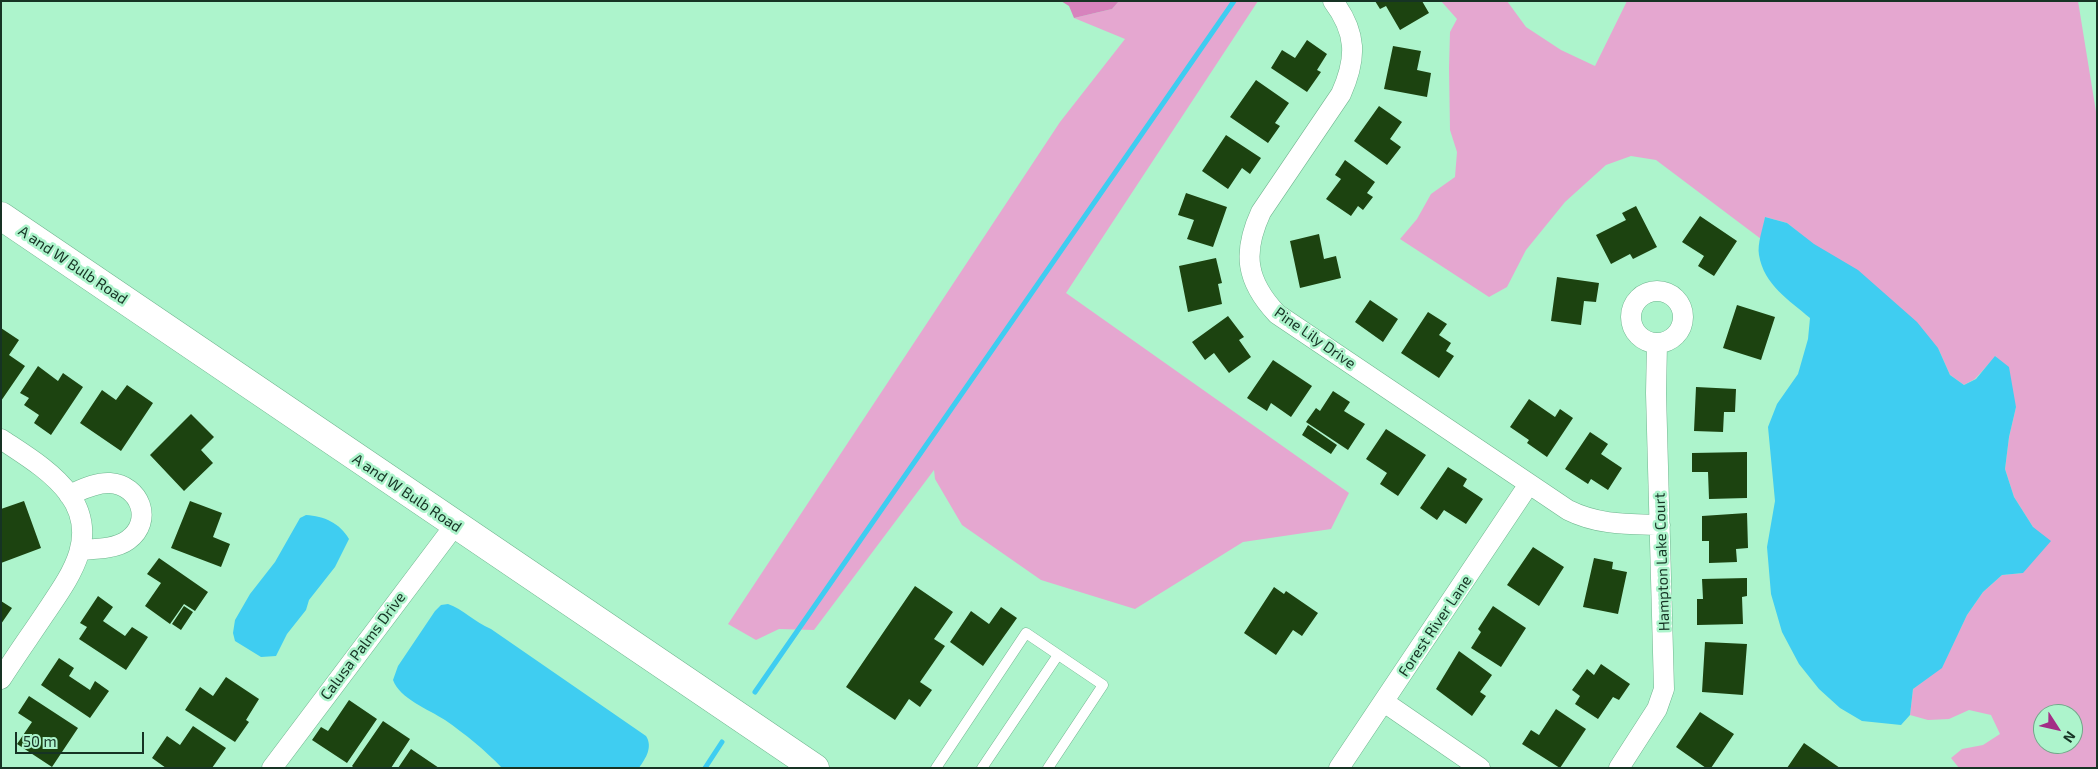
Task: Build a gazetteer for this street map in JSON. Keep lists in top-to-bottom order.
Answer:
{
  "streets": {
    "street": [
      "A and W Bulb Road",
      "Pine Lily Drive",
      "Hampton Lake Court",
      "Forest River Lane",
      "Calusa Palms Drive"
    ]
  },
  "crossings": [
    ["A and W Bulb Road", "Calusa Palms Drive"],
    ["Pine Lily Drive", "Hampton Lake Court"],
    ["Pine Lily Drive", "Forest River Lane"]
  ],
  "scale_bar": "50 m",
  "north": "bottom right"
}
